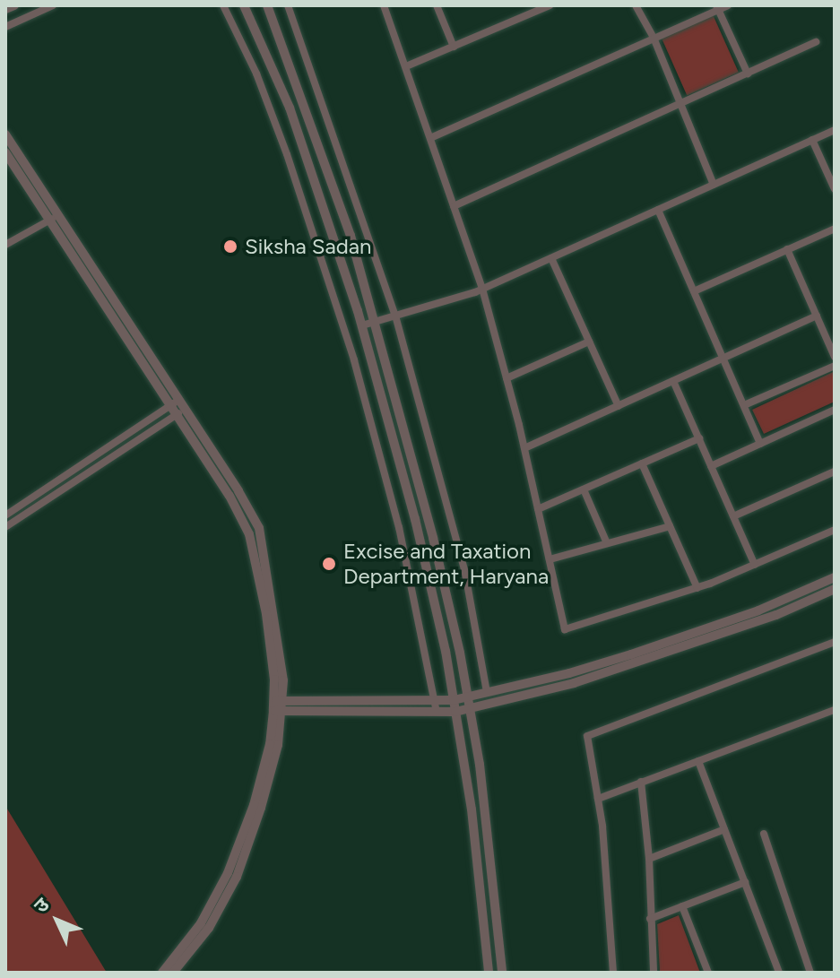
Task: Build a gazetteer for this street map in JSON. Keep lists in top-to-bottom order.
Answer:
{
  "places": ["Siksha Sadan", "Excise and Taxation Department, Haryana"],
  "north": "top left"
}
